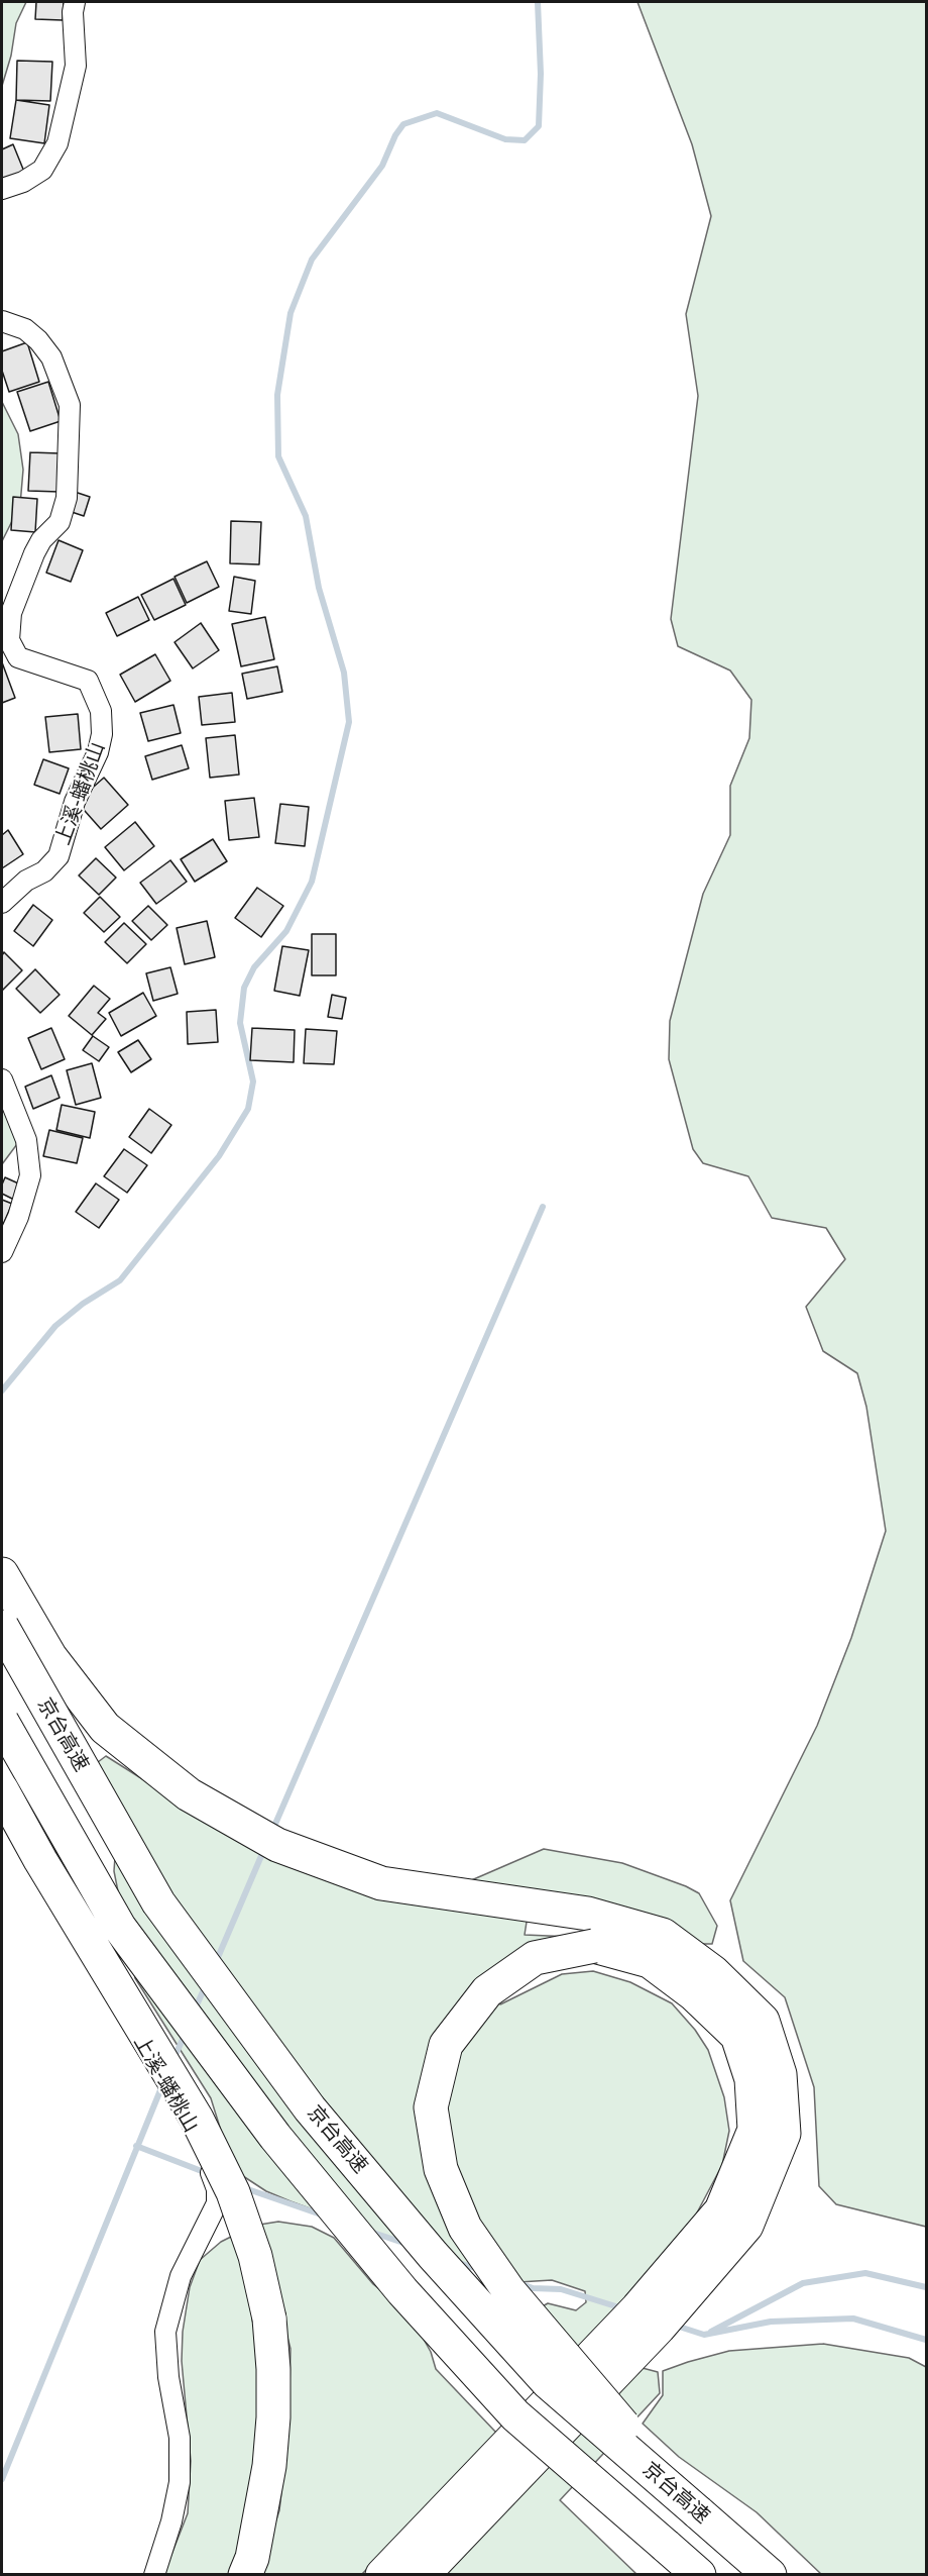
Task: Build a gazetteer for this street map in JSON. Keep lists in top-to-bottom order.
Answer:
{
  "streets": {
    "highway": ["京台高速"],
    "street": ["上溪-蟠桃山"]
  }
}
